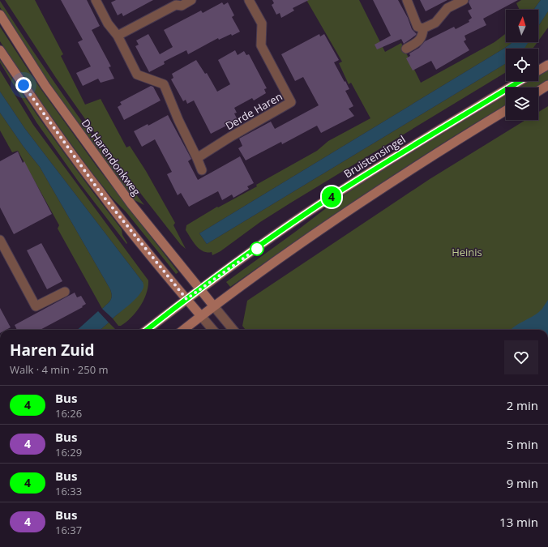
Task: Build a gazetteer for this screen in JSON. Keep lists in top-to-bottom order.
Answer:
{
  "streets": {
    "main road": ["Bruistensingel", "De Harendonkweg"],
    "street": ["Derde Haren"]
  },
  "crossings": [
    ["Bruistensingel", "De Harendonkweg"]
  ],
  "parks": ["Heinis"],
  "lines": ["bus line 4"],
  "north": "top",
  "page": {
    "on_map": "4",
    "heading": ["Haren Zuid", "Walk · 4 min · 250 m"],
    "list": [
      {
        "mark": "4",
        "name": "Bus",
        "note": "16:26",
        "value": "2 min"
      },
      {
        "mark": "4",
        "name": "Bus",
        "note": "16:29",
        "value": "5 min"
      },
      {
        "mark": "4",
        "name": "Bus",
        "note": "16:33",
        "value": "9 min"
      },
      {
        "mark": "4",
        "name": "Bus",
        "note": "16:37",
        "value": "13 min"
      }
    ]
  }
}
